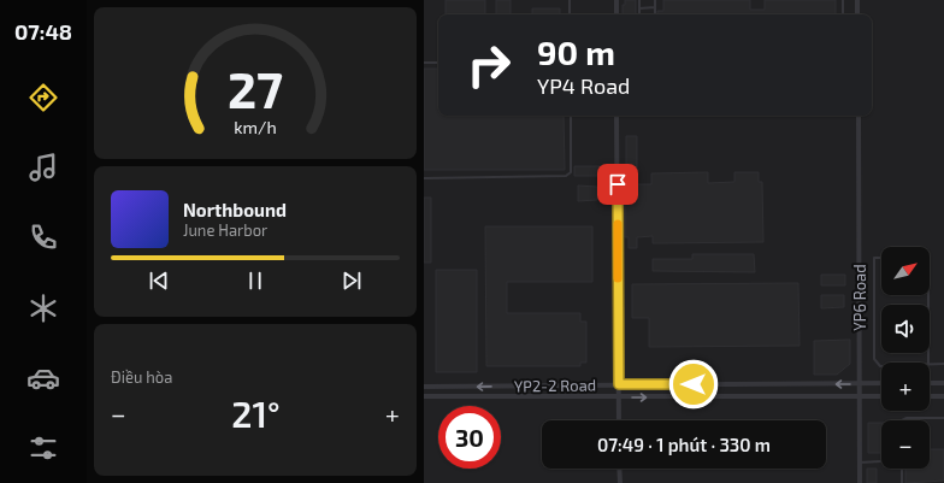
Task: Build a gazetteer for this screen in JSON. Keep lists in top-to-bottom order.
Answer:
{
  "streets": {
    "street": ["YP6 Road", "YP2-2 Road"]
  },
  "crossings": [
    ["YP6 Road", "YP2-2 Road"]
  ],
  "north": "top right",
  "page": {
    "tabs": "07:48",
    "turn": ["90 m", "YP4 Road"],
    "song": ["Northbound", "June Harbor"],
    "map_buttons": ["+", "−"],
    "tile": "Điều hòa",
    "heat": ["−", "21°", "+"],
    "limit": "30",
    "trip": "07:49 · 1 phút · 330 m",
    "gauge": ["27", "km/h"]
  }
}
